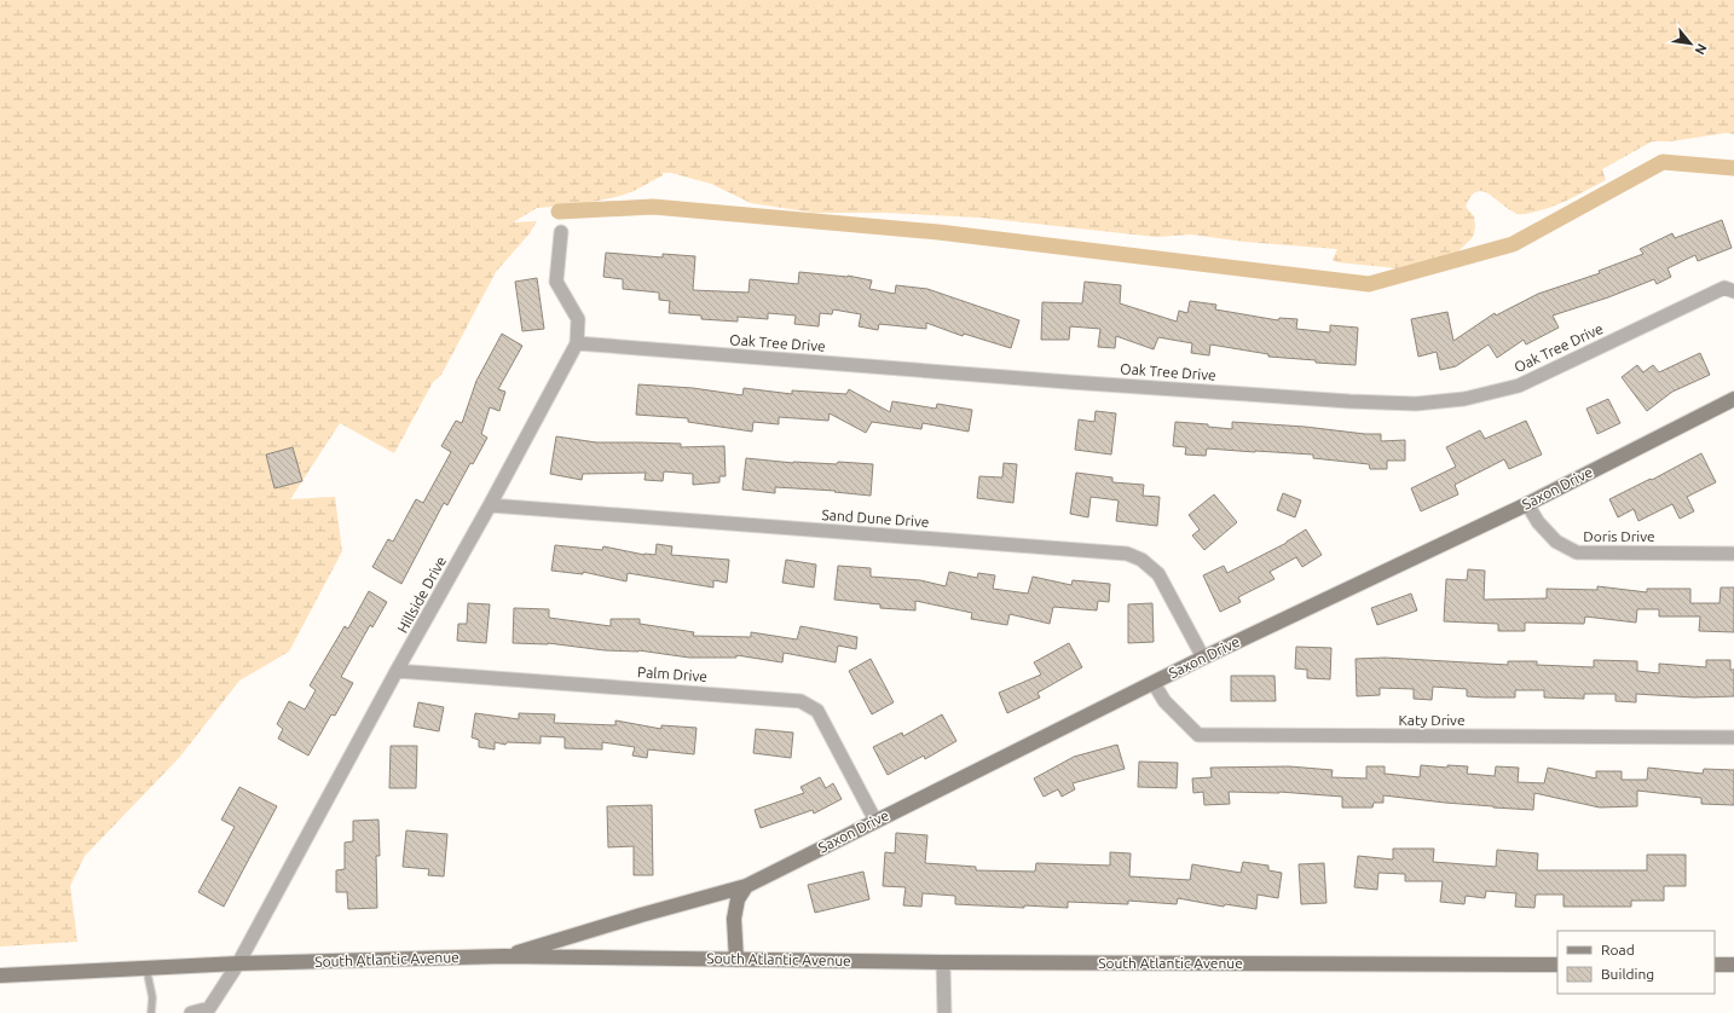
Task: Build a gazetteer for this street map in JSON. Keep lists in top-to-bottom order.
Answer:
{
  "streets": {
    "street": [
      "Oak Tree Drive",
      "Saxon Drive",
      "Sand Dune Drive",
      "Doris Drive",
      "Hillside Drive",
      "Palm Drive",
      "Katy Drive",
      "South Atlantic Avenue"
    ]
  },
  "crossings": [
    ["Oak Tree Drive", "Hillside Drive"],
    ["Saxon Drive", "Sand Dune Drive"],
    ["Saxon Drive", "Doris Drive"],
    ["Saxon Drive", "Palm Drive"],
    ["Saxon Drive", "Katy Drive"],
    ["Saxon Drive", "South Atlantic Avenue"],
    ["Sand Dune Drive", "Hillside Drive"],
    ["Hillside Drive", "Palm Drive"],
    ["Hillside Drive", "South Atlantic Avenue"]
  ],
  "legend": ["Road", "Building"],
  "north": "bottom right"
}
